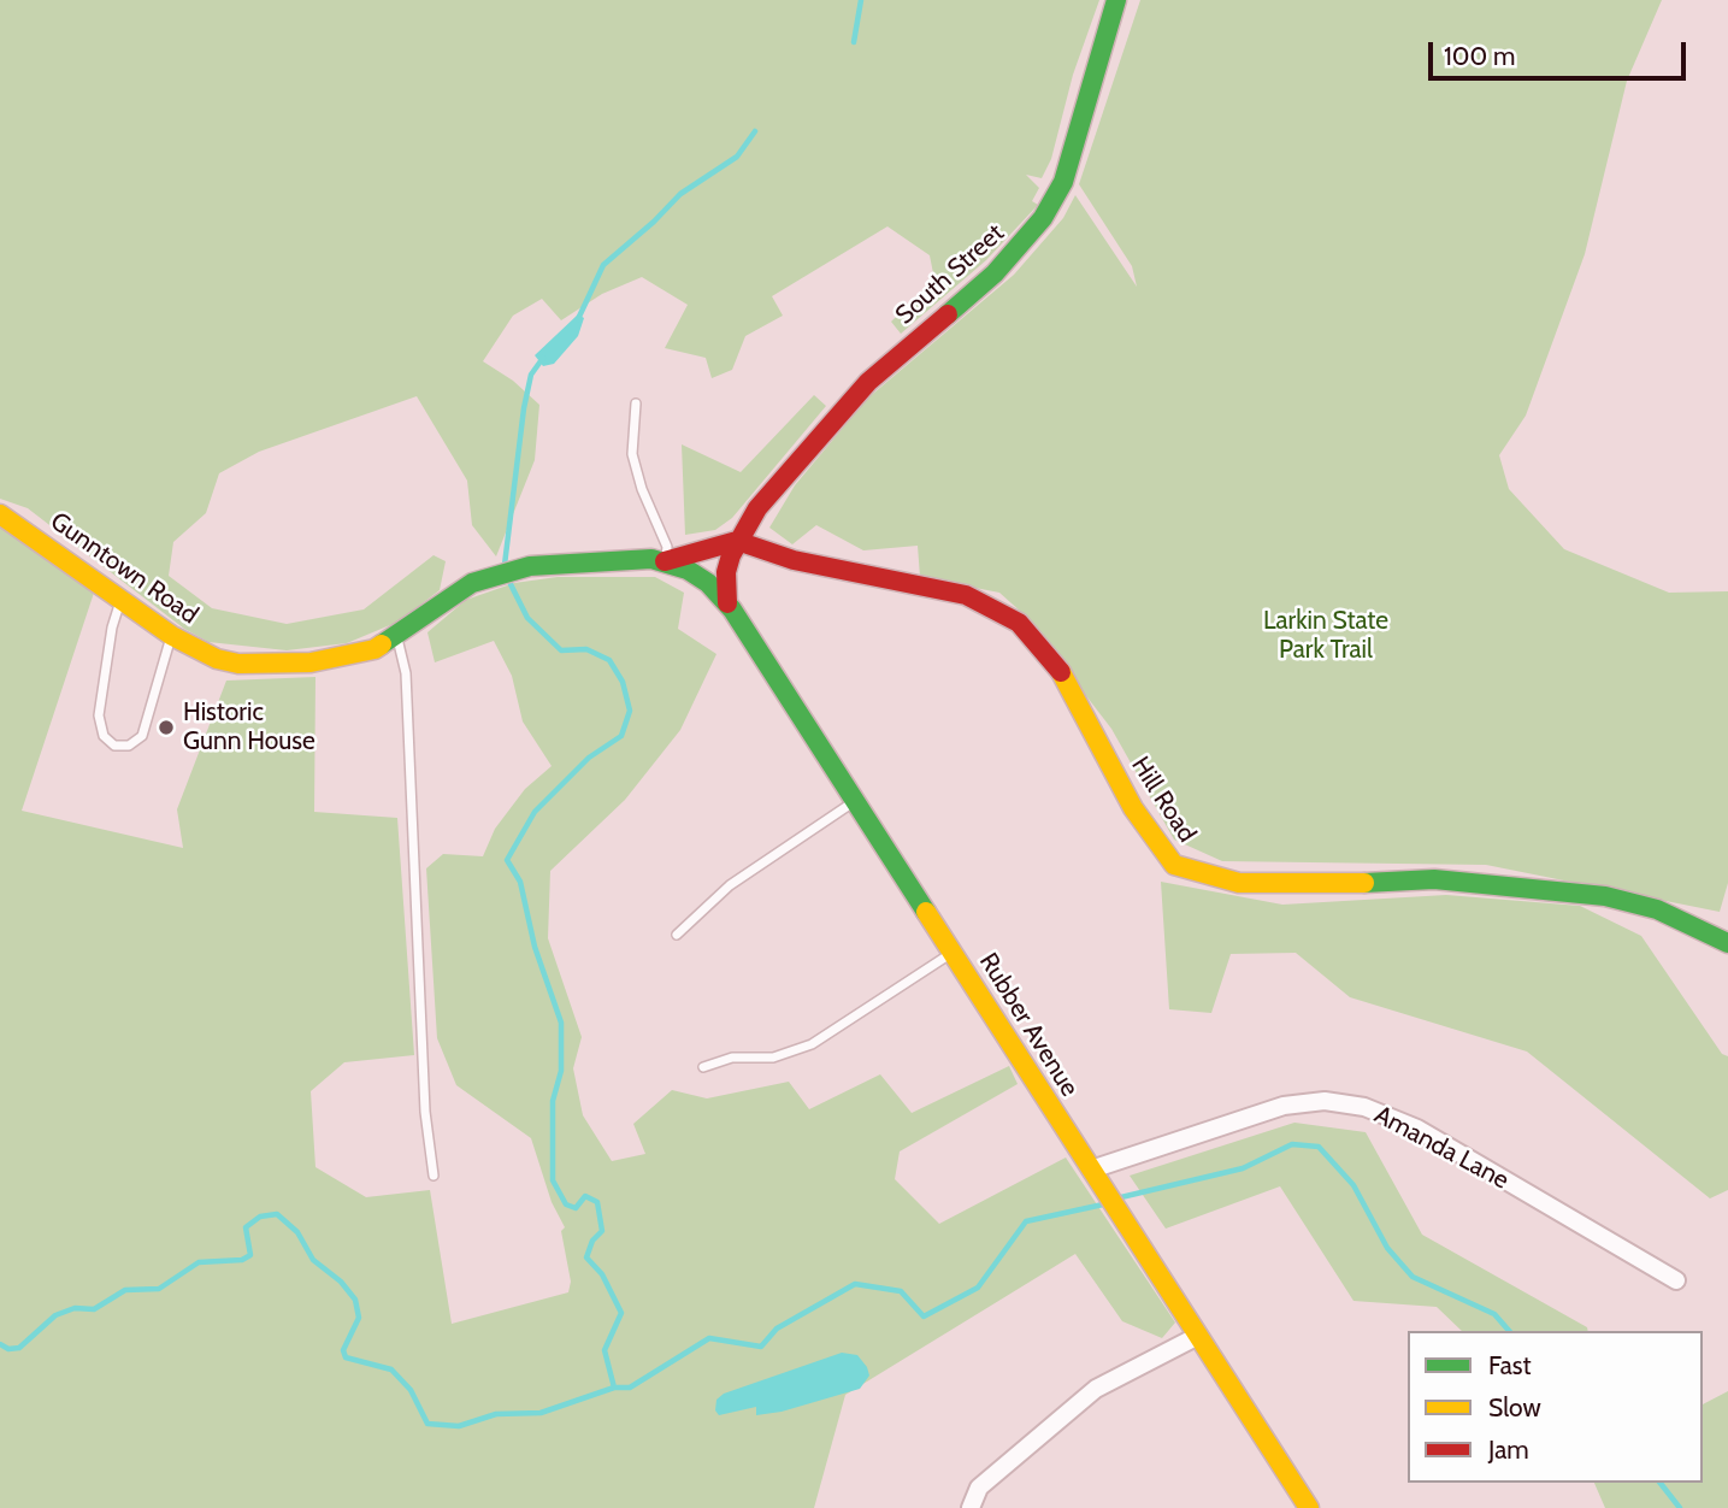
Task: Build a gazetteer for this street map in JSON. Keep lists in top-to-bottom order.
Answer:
{
  "streets": {
    "street": [
      "South Street",
      "Gunntown Road",
      "Hill Road",
      "Rubber Avenue",
      "Amanda Lane"
    ]
  },
  "crossings": [
    ["South Street", "Hill Road"],
    ["South Street", "Rubber Avenue"],
    ["Gunntown Road", "Rubber Avenue"],
    ["Rubber Avenue", "Amanda Lane"]
  ],
  "parks": ["Larkin State Park Trail"],
  "places": ["Historic Gunn House"],
  "legend": ["Fast", "Slow", "Jam"],
  "scale_bar": "100 m"
}
